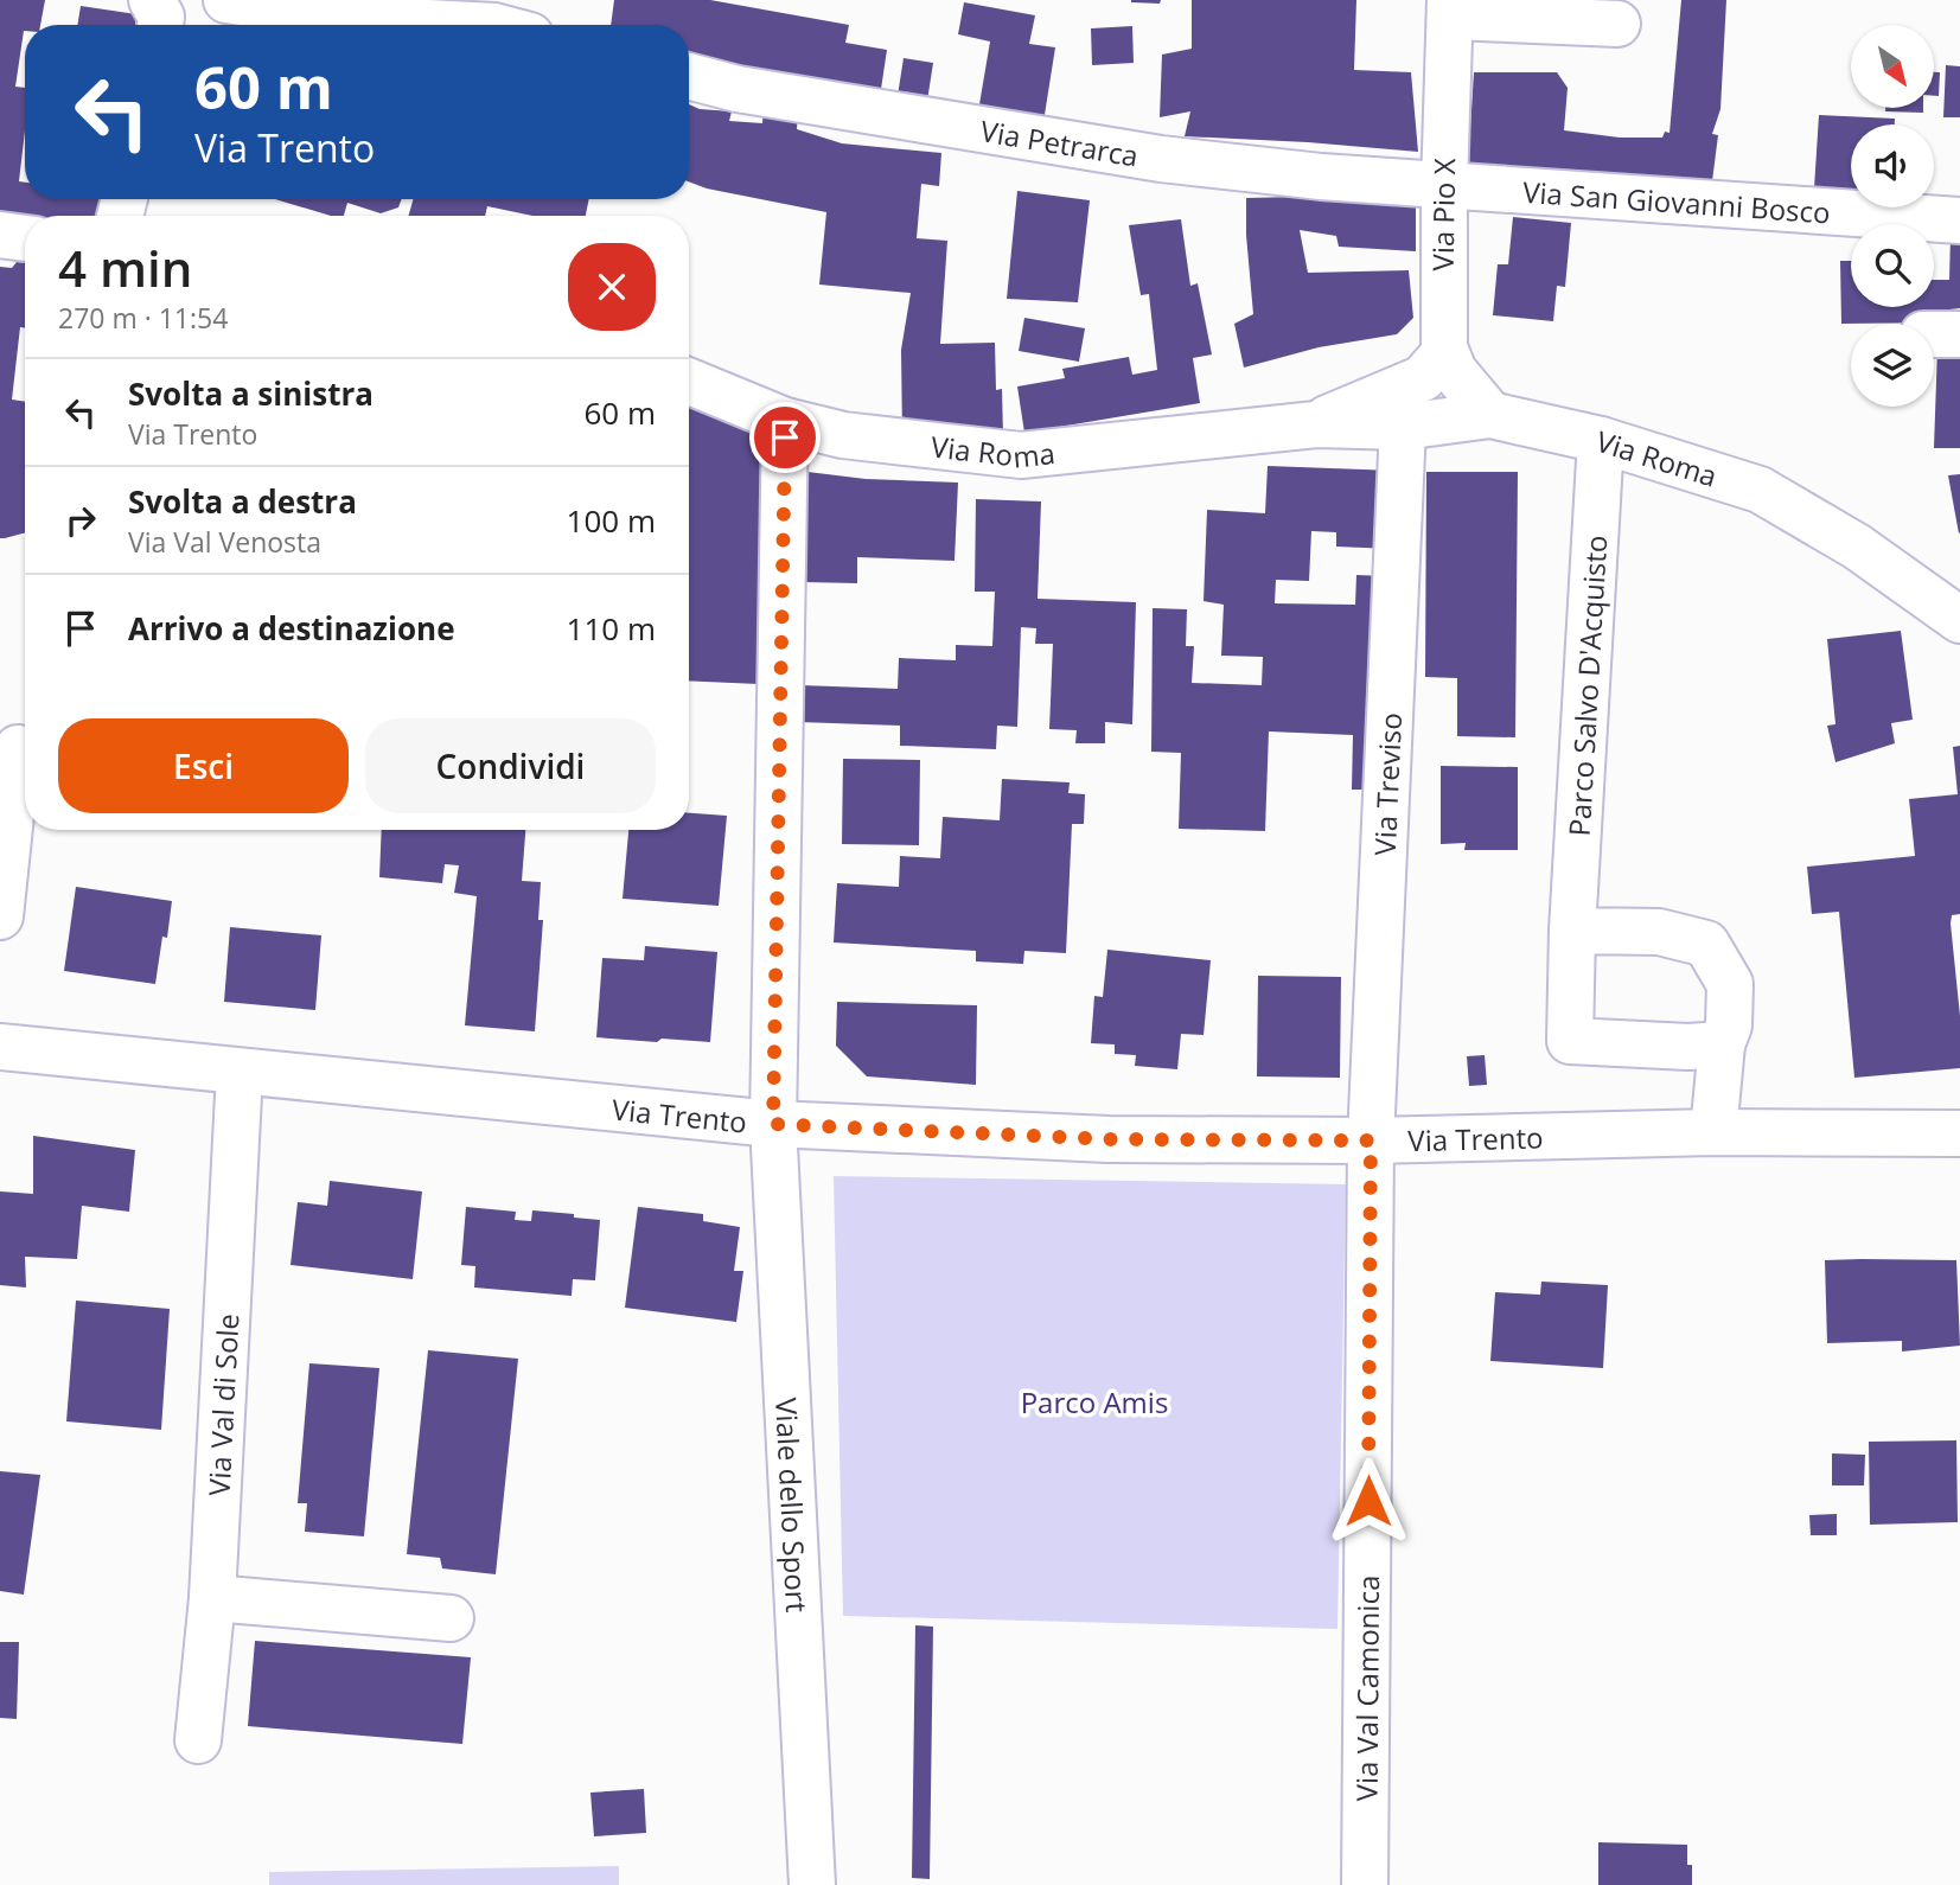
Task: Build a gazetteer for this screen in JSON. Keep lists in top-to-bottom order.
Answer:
{
  "streets": {
    "street": [
      "Via Petrarca",
      "Via San Giovanni Bosco",
      "Via Pio X",
      "Via Roma",
      "Parco Salvo D'Acquisto",
      "Via Treviso",
      "Via Trento",
      "Via Val di Sole",
      "Viale dello Sport",
      "Via Val Camonica"
    ]
  },
  "crossings": [
    ["Via Petrarca", "Via San Giovanni Bosco"],
    ["Via Petrarca", "Via Pio X"],
    ["Via San Giovanni Bosco", "Via Pio X"],
    ["Via Pio X", "Via Roma"],
    ["Via Roma", "Parco Salvo D'Acquisto"],
    ["Via Roma", "Via Treviso"],
    ["Via Roma", "Viale dello Sport"],
    ["Via Treviso", "Via Trento"],
    ["Via Treviso", "Via Val Camonica"],
    ["Via Trento", "Via Val di Sole"],
    ["Via Trento", "Viale dello Sport"],
    ["Via Trento", "Via Val Camonica"]
  ],
  "parks": ["Parco Amis"],
  "north": "bottom right",
  "page": {
    "turn": ["60 m", "Via Trento"],
    "heading": ["4 min", "270 m · 11:54"],
    "list": [
      {
        "name": "Svolta a sinistra",
        "note": "Via Trento",
        "value": "60 m"
      },
      {
        "name": "Svolta a destra",
        "note": "Via Val Venosta",
        "value": "100 m"
      },
      {
        "name": "Arrivo a destinazione",
        "value": "110 m"
      }
    ],
    "buttons": ["Esci", "Condividi"]
  }
}
